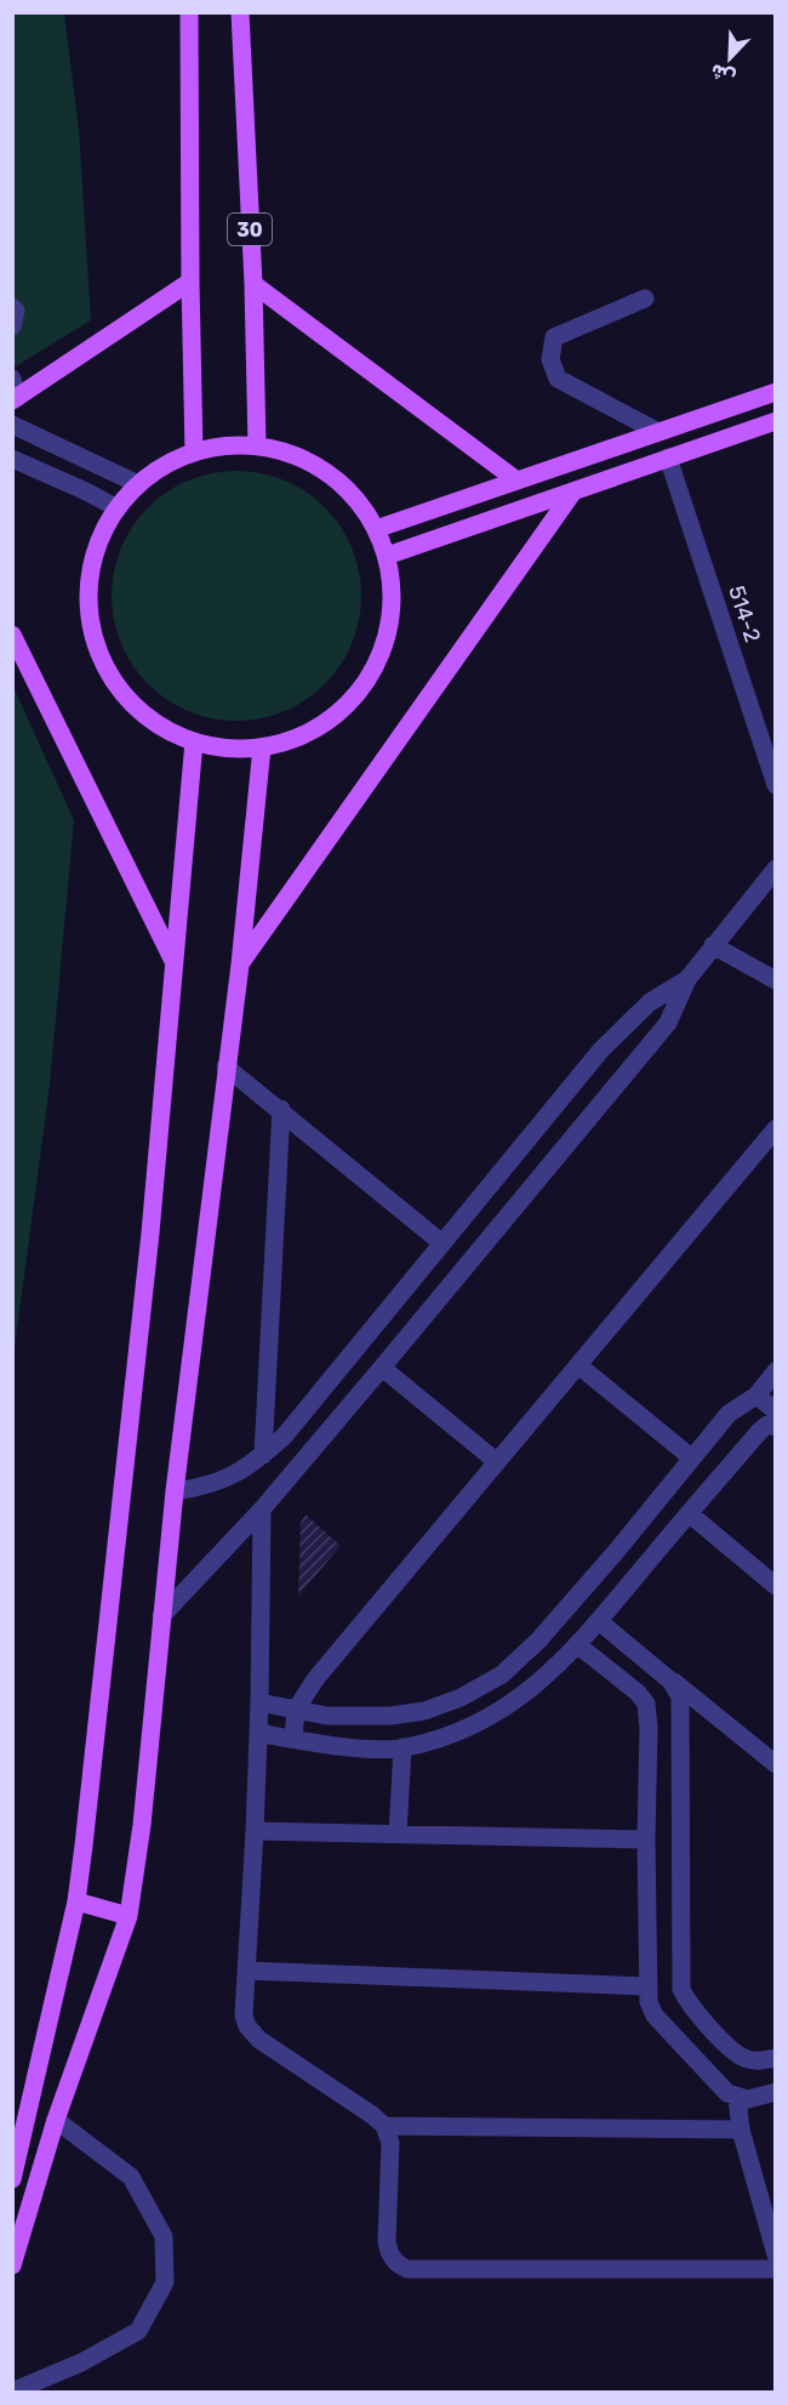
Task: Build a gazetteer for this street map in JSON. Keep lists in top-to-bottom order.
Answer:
{
  "streets": {
    "main road": ["30"],
    "street": ["514-2"]
  },
  "north": "bottom left"
}
